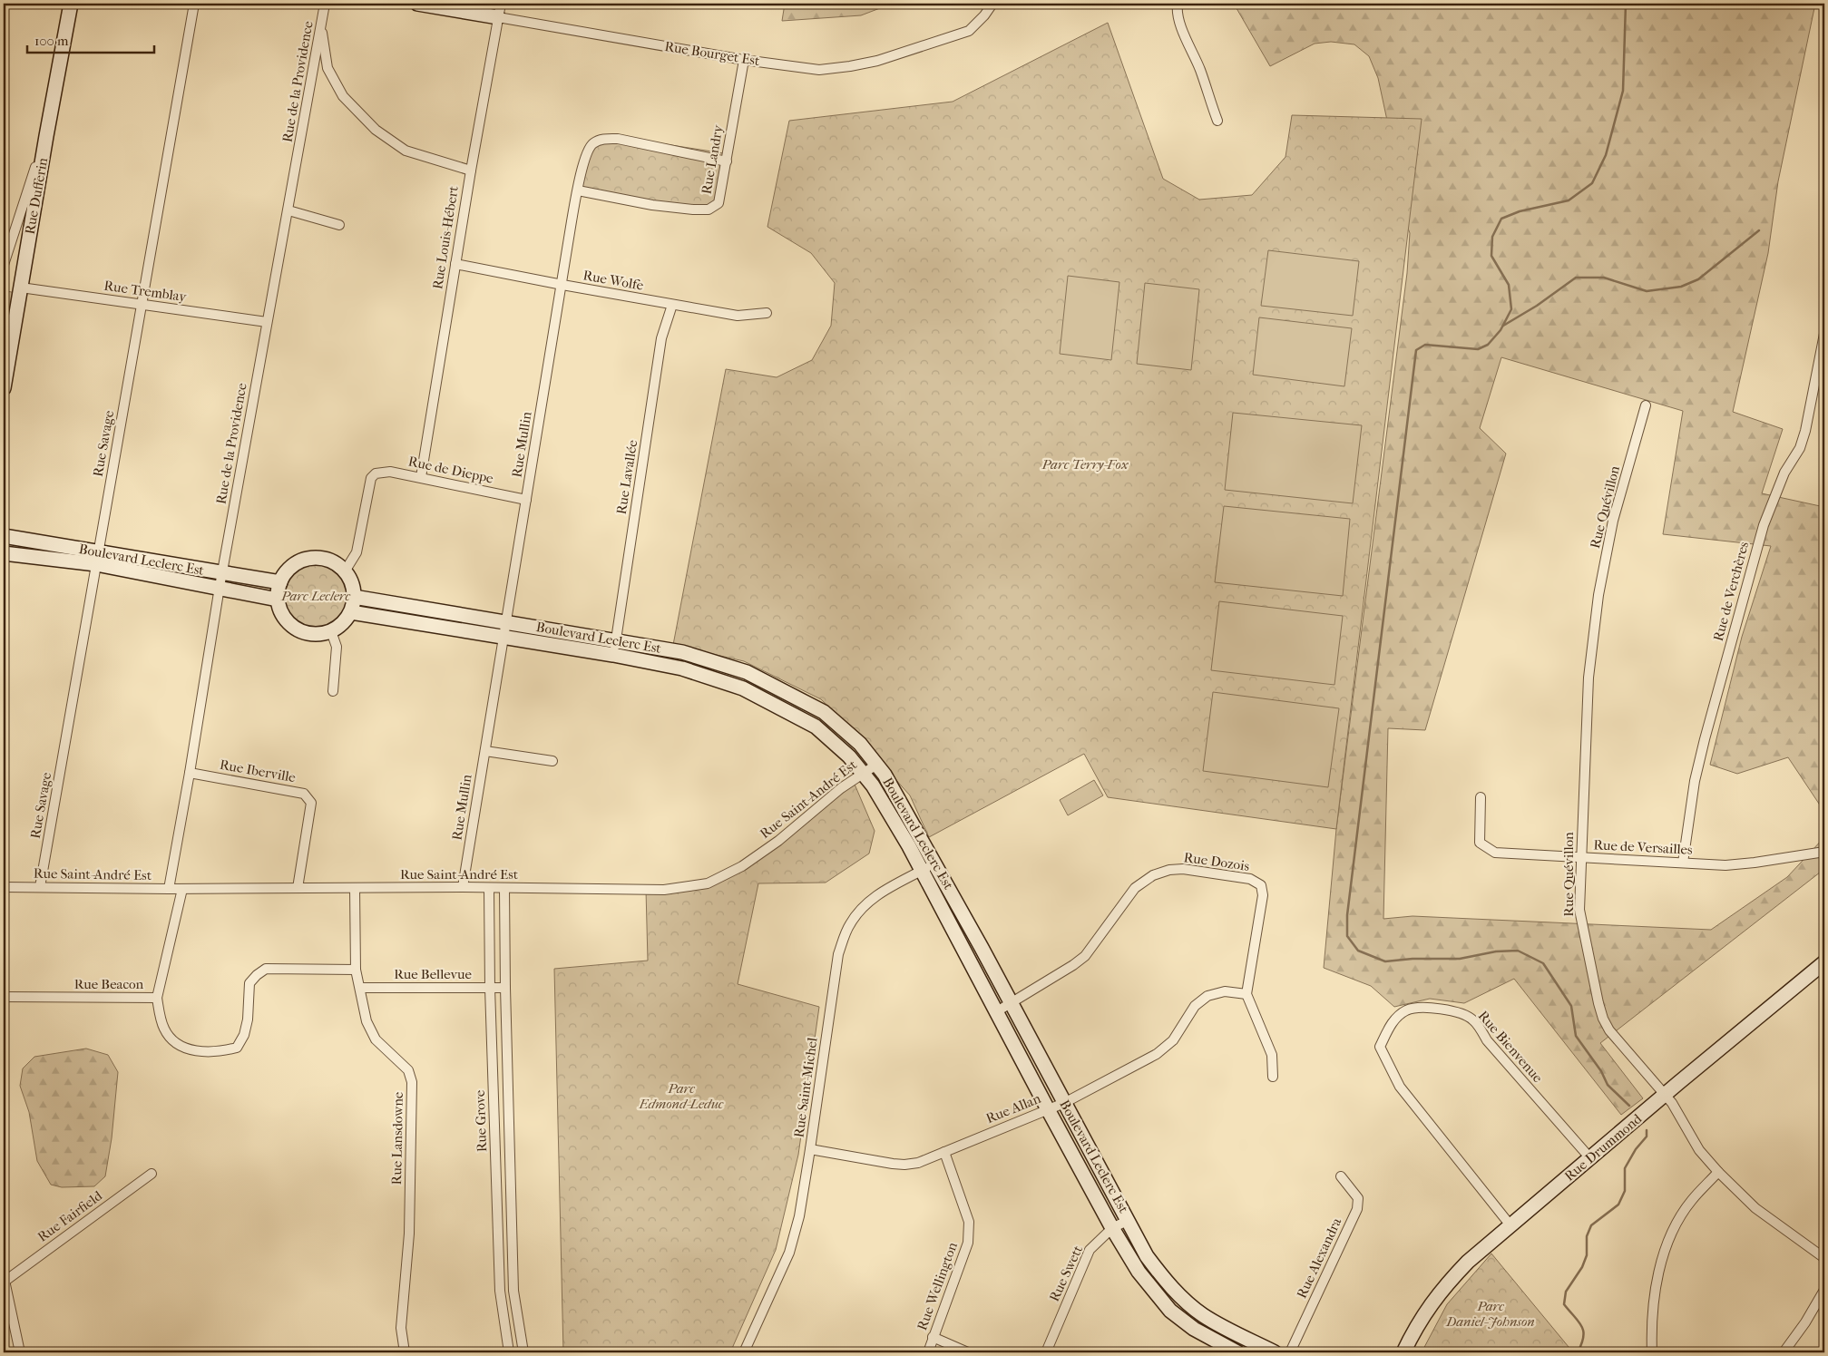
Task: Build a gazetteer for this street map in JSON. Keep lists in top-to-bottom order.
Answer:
{
  "streets": {
    "street": [
      "Rue Bourget Est",
      "Rue de la Providence",
      "Rue Landry",
      "Rue Dufferin",
      "Rue Louis-Hébert",
      "Rue Wolfe",
      "Rue Tremblay",
      "Rue Savage",
      "Rue Mullin",
      "Rue de Dieppe",
      "Rue Lavallée",
      "Rue Quévillon",
      "Boulevard Leclerc Est",
      "Rue de Verchères",
      "Rue Iberville",
      "Rue Saint-André Est",
      "Rue de Versailles",
      "Rue Dozois",
      "Rue Bellevue",
      "Rue Beacon",
      "Rue Bienvenue",
      "Rue Saint-Michel",
      "Rue Allan",
      "Rue Grove",
      "Rue Lansdowne",
      "Rue Drummond",
      "Rue Fairfield",
      "Rue Alexandra",
      "Rue Swett",
      "Rue Wellington"
    ]
  },
  "crossings": [
    ["Rue Bourget Est", "Rue Landry"],
    ["Rue Bourget Est", "Rue Louis-Hébert"],
    ["Rue de la Providence", "Rue Tremblay"],
    ["Rue de la Providence", "Boulevard Leclerc Est"],
    ["Rue de la Providence", "Rue Iberville"],
    ["Rue de la Providence", "Rue Saint-André Est"],
    ["Rue Landry", "Rue Mullin"],
    ["Rue Dufferin", "Rue Tremblay"],
    ["Rue Louis-Hébert", "Rue Wolfe"],
    ["Rue Louis-Hébert", "Rue de Dieppe"],
    ["Rue Wolfe", "Rue Mullin"],
    ["Rue Wolfe", "Rue Lavallée"],
    ["Rue Tremblay", "Rue Savage"],
    ["Rue Savage", "Boulevard Leclerc Est"],
    ["Rue Savage", "Rue Saint-André Est"],
    ["Rue Mullin", "Rue de Dieppe"],
    ["Rue Mullin", "Boulevard Leclerc Est"],
    ["Rue Mullin", "Rue Saint-André Est"],
    ["Rue de Dieppe", "Boulevard Leclerc Est"],
    ["Rue Lavallée", "Boulevard Leclerc Est"],
    ["Rue Quévillon", "Rue de Versailles"],
    ["Rue Quévillon", "Rue Drummond"],
    ["Boulevard Leclerc Est", "Rue Saint-André Est"],
    ["Boulevard Leclerc Est", "Rue Dozois"],
    ["Boulevard Leclerc Est", "Rue Saint-Michel"],
    ["Boulevard Leclerc Est", "Rue Allan"],
    ["Boulevard Leclerc Est", "Rue Swett"],
    ["Rue de Verchères", "Rue de Versailles"],
    ["Rue Iberville", "Rue Saint-André Est"],
    ["Rue Saint-André Est", "Rue Beacon"],
    ["Rue Saint-André Est", "Rue Grove"],
    ["Rue Saint-André Est", "Rue Lansdowne"],
    ["Rue Dozois", "Rue Allan"],
    ["Rue Bellevue", "Rue Grove"],
    ["Rue Bellevue", "Rue Lansdowne"],
    ["Rue Bienvenue", "Rue Drummond"],
    ["Rue Saint-Michel", "Rue Allan"],
    ["Rue Allan", "Rue Wellington"]
  ],
  "parks": [
    "Parc Terry-Fox",
    "Parc Leclerc",
    "Parc Edmond-Leduc",
    "Parc Daniel-Johnson"
  ],
  "scale_bar": "100 m"
}
